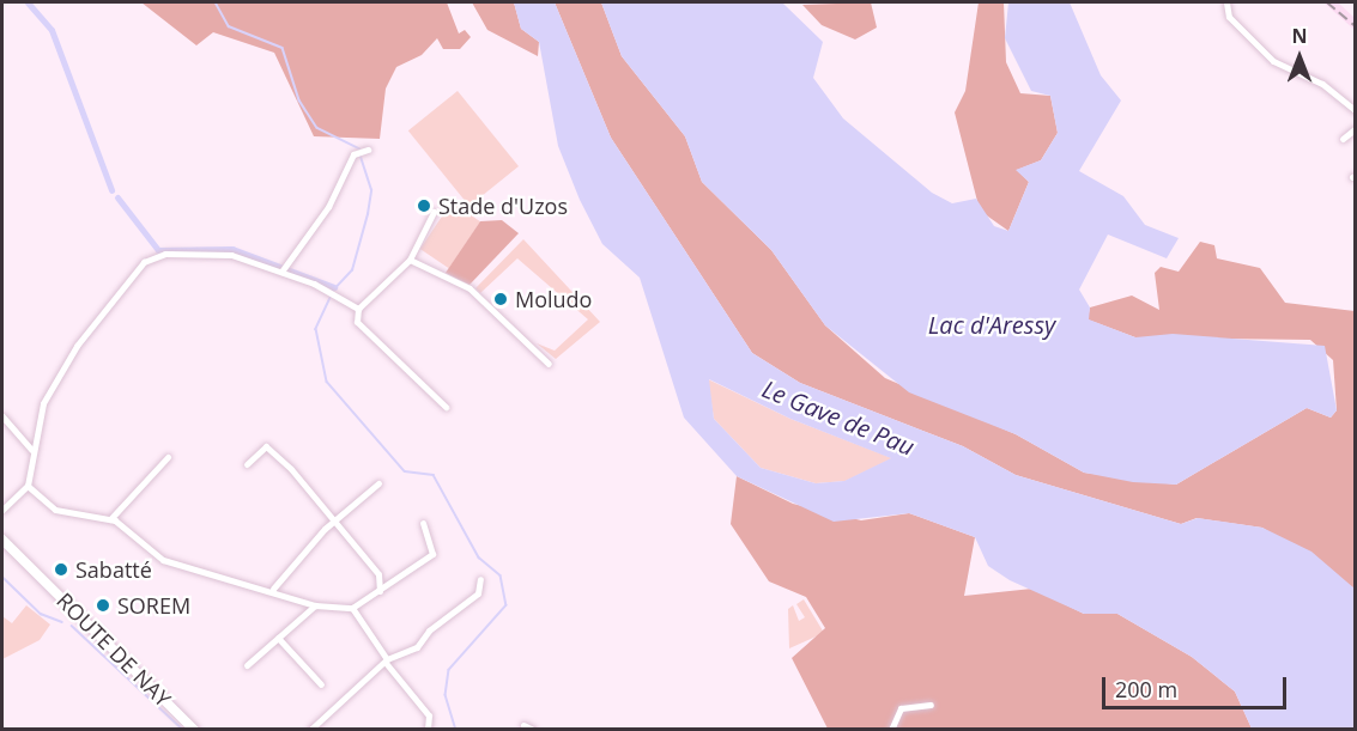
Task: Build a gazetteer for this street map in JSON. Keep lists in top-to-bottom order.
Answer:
{
  "streets": {
    "main road": ["ROUTE DE NAY"]
  },
  "water": ["Lac d'Aressy", "Le Gave de Pau"],
  "places": [
    "Stade d'Uzos",
    "Moludo",
    "Sabatté",
    "SOREM"
  ],
  "scale_bar": "200 m",
  "north": "top"
}
